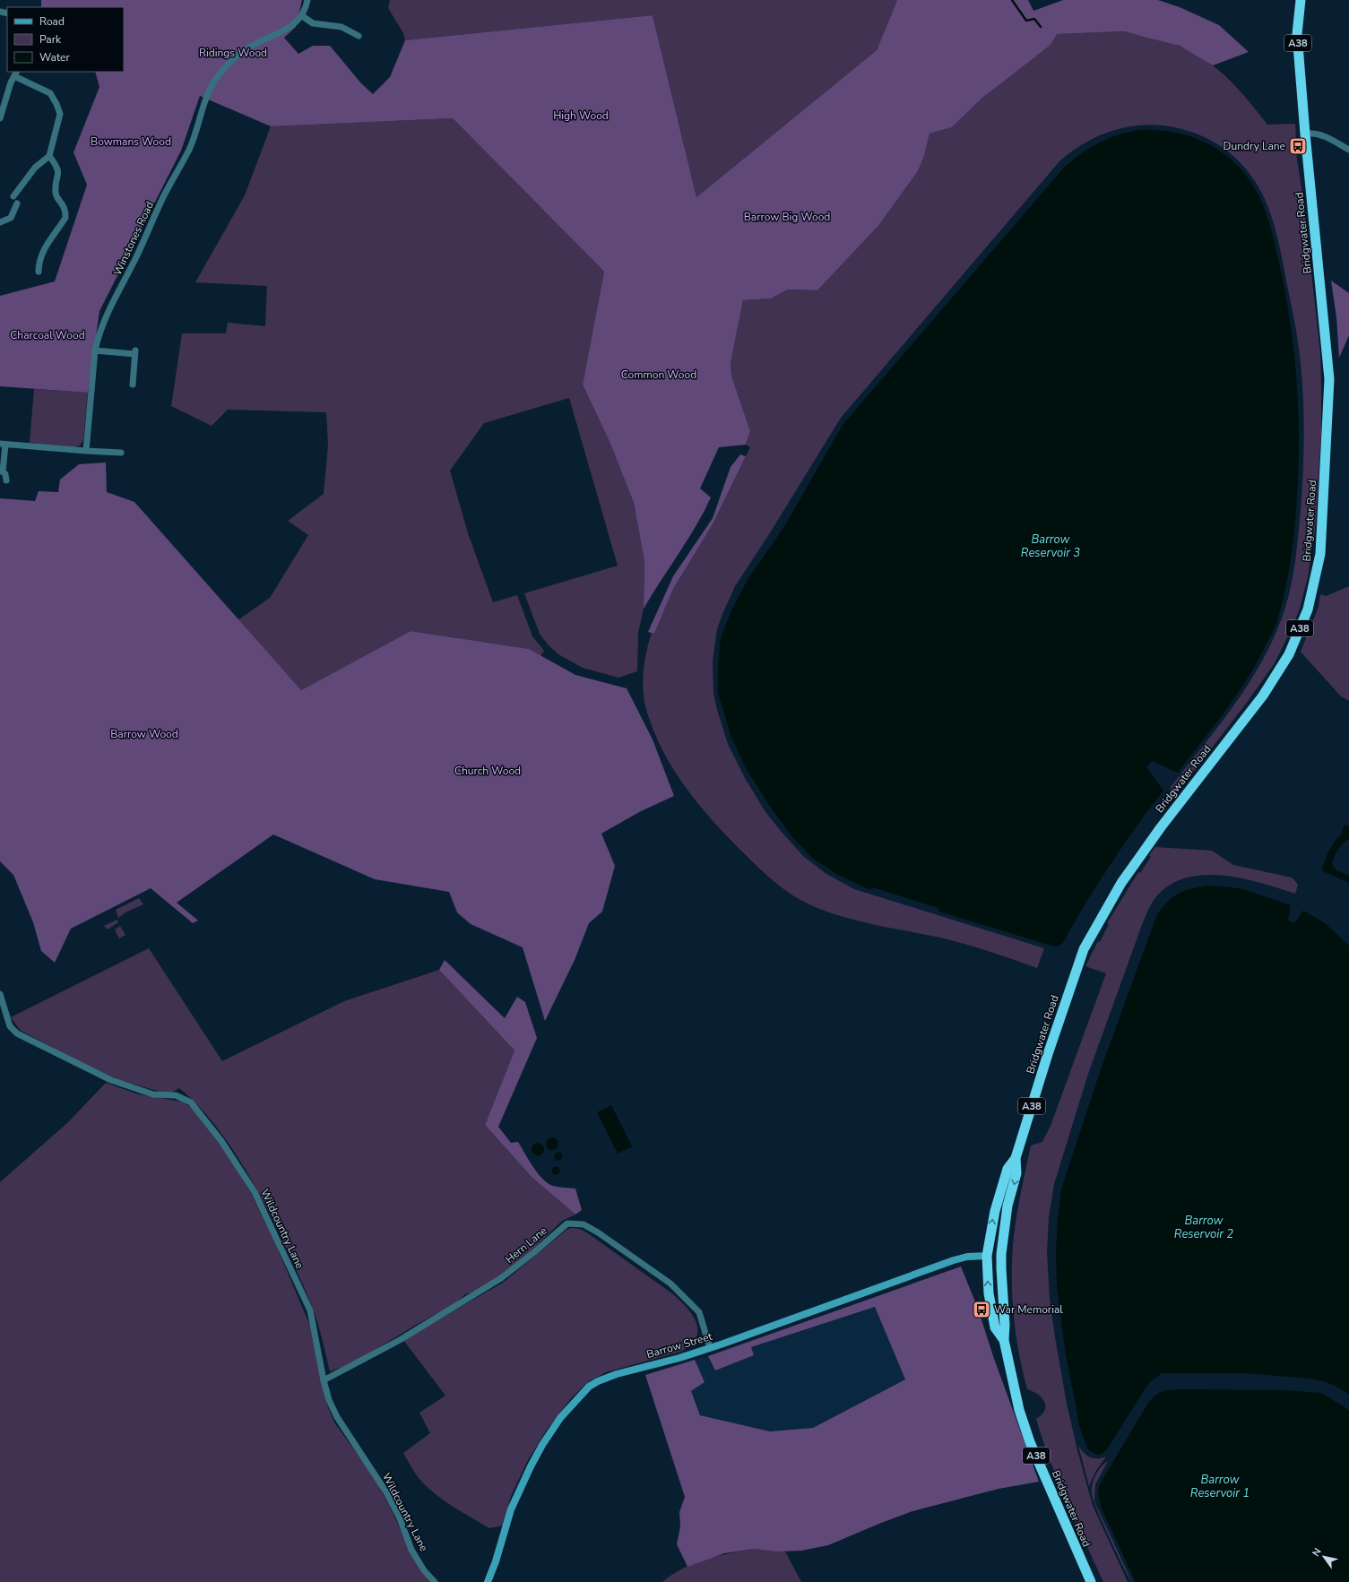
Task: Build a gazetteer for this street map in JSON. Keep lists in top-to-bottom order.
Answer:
{
  "streets": {
    "highway": ["A38", "Bridgwater Road"],
    "main road": ["Barrow Street"],
    "street": ["Winstones Road", "Wildcountry Lane", "Hern Lane"]
  },
  "crossings": [
    ["Bridgwater Road", "Barrow Street"],
    ["Wildcountry Lane", "Hern Lane"],
    ["Hern Lane", "Barrow Street"]
  ],
  "water": ["Barrow Reservoir 3", "Barrow Reservoir 2", "Barrow Reservoir 1"],
  "parks": [
    "Ridings Wood",
    "High Wood",
    "Bowmans Wood",
    "Barrow Big Wood",
    "Charcoal Wood",
    "Common Wood",
    "Barrow Wood",
    "Church Wood"
  ],
  "places": {
    "bus stop": ["Dundry Lane", "War Memorial"]
  },
  "legend": ["Road", "Park", "Water"],
  "north": "top left"
}
